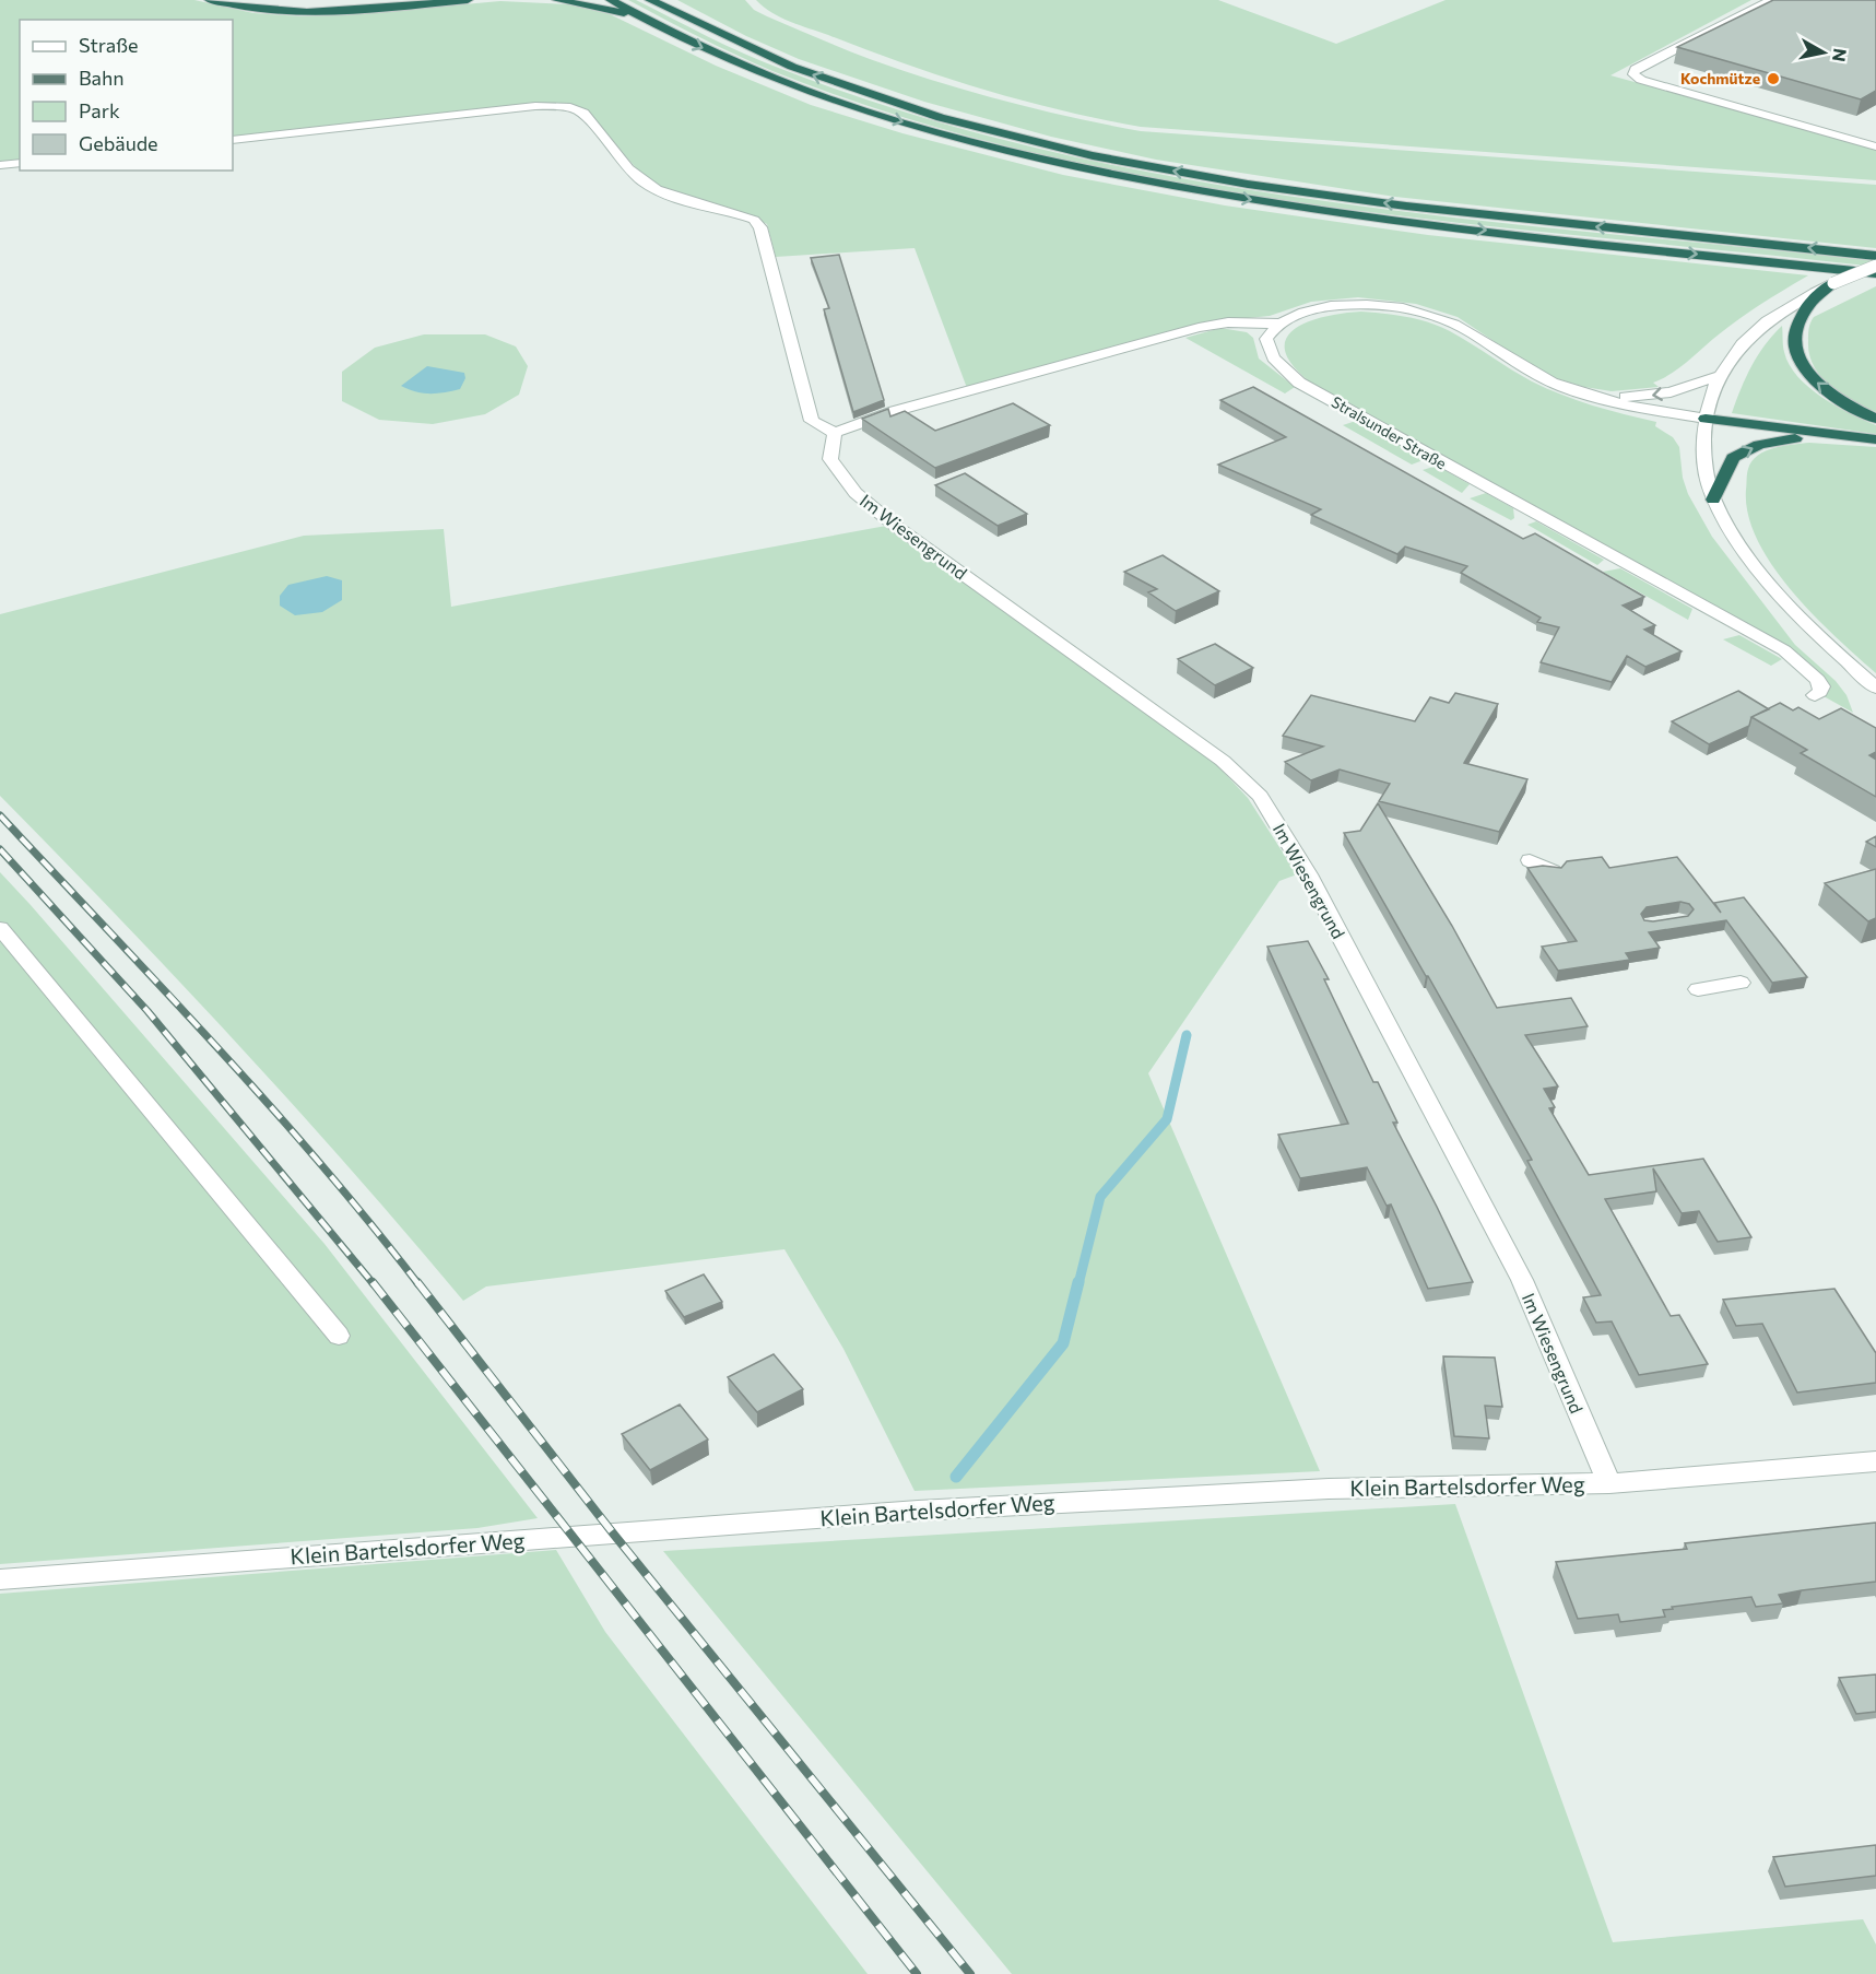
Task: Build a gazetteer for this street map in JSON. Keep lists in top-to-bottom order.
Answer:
{
  "streets": {
    "street": ["Stralsunder Straße", "Im Wiesengrund", "Klein Bartelsdorfer Weg"]
  },
  "crossings": [
    ["Im Wiesengrund", "Klein Bartelsdorfer Weg"]
  ],
  "places": ["Kochmütze"],
  "legend": [
    "Straße",
    "Bahn",
    "Park",
    "Gebäude"
  ],
  "north": "right"
}
